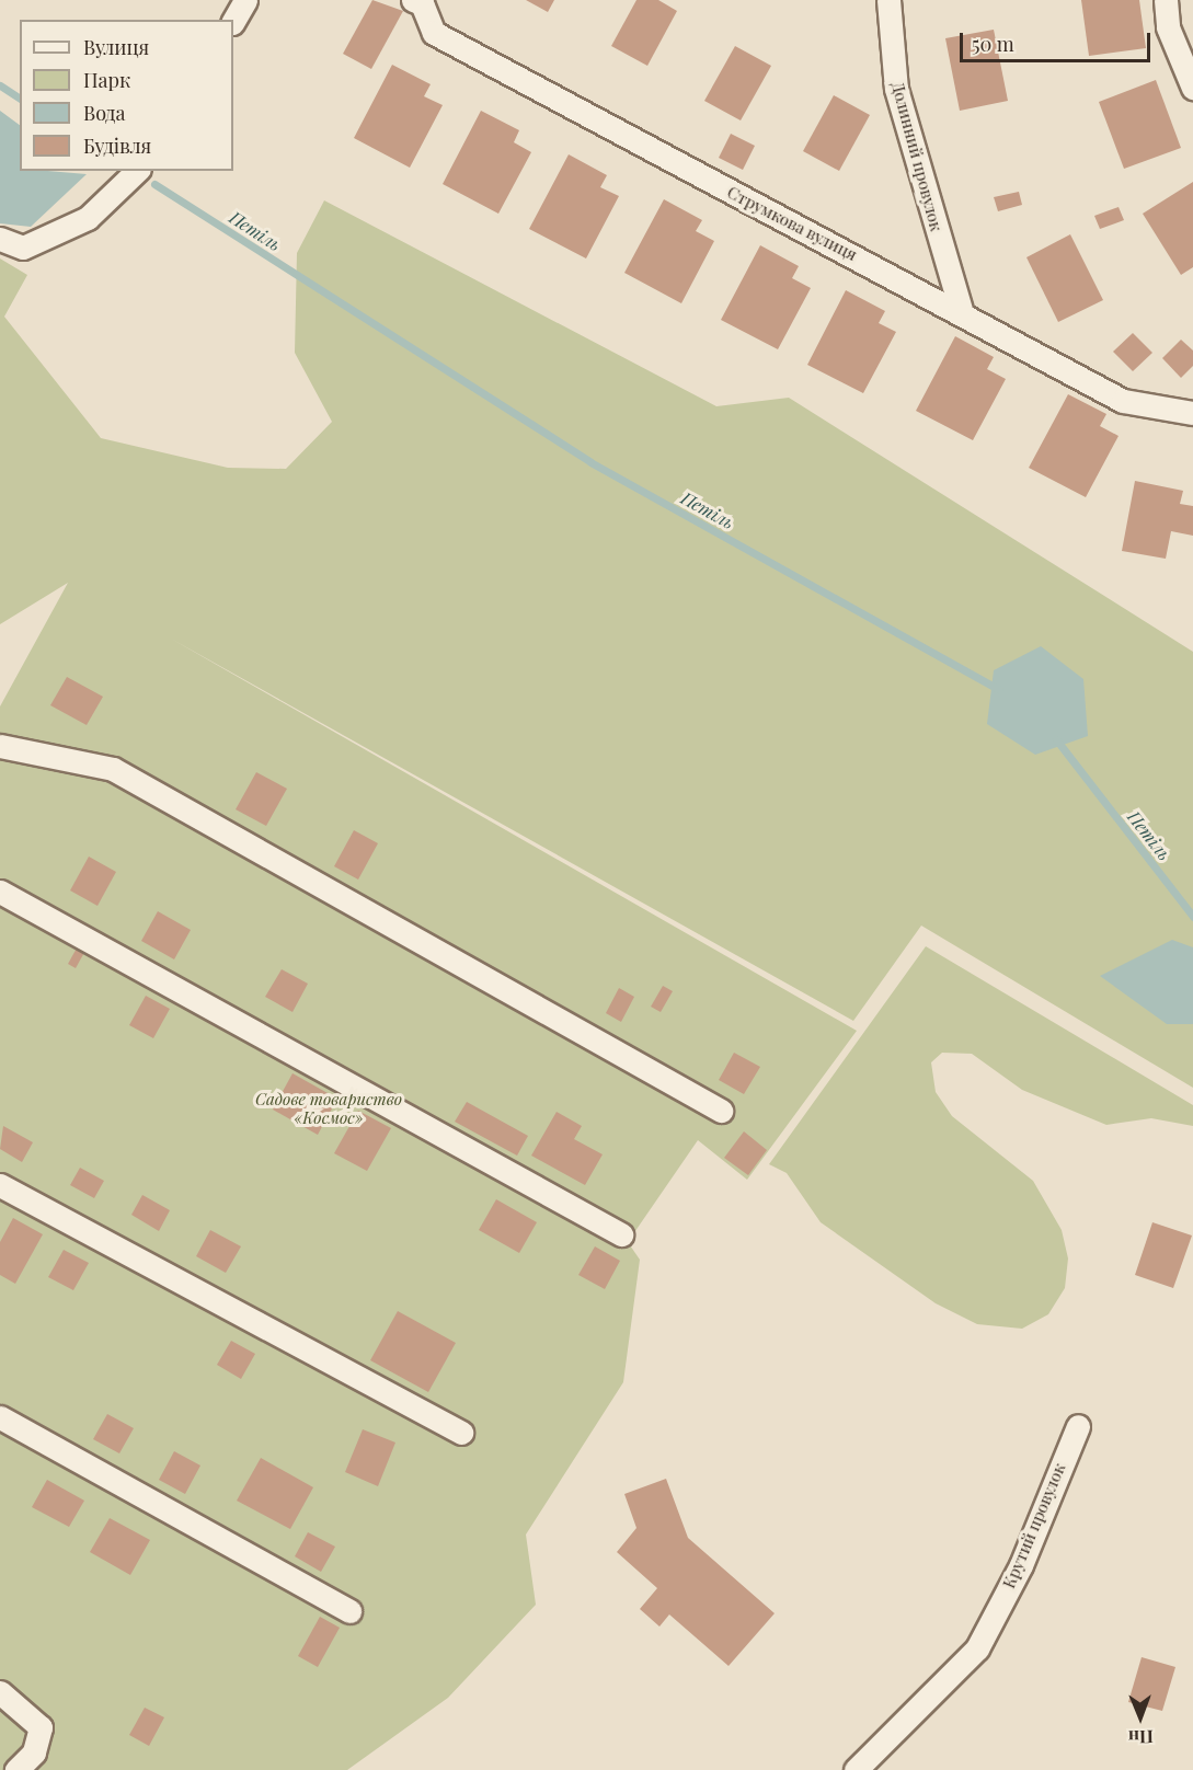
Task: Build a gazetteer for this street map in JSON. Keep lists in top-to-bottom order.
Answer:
{
  "streets": {
    "street": ["Долинний провулок", "Струмкова вулиця", "Крутий провулок"]
  },
  "crossings": [
    ["Долинний провулок", "Струмкова вулиця"]
  ],
  "water": ["Петіль"],
  "parks": ["Садове товариство «Космос»"],
  "legend": [
    "Вулиця",
    "Парк",
    "Вода",
    "Будівля"
  ],
  "scale_bar": "50 m",
  "north": "bottom"
}
